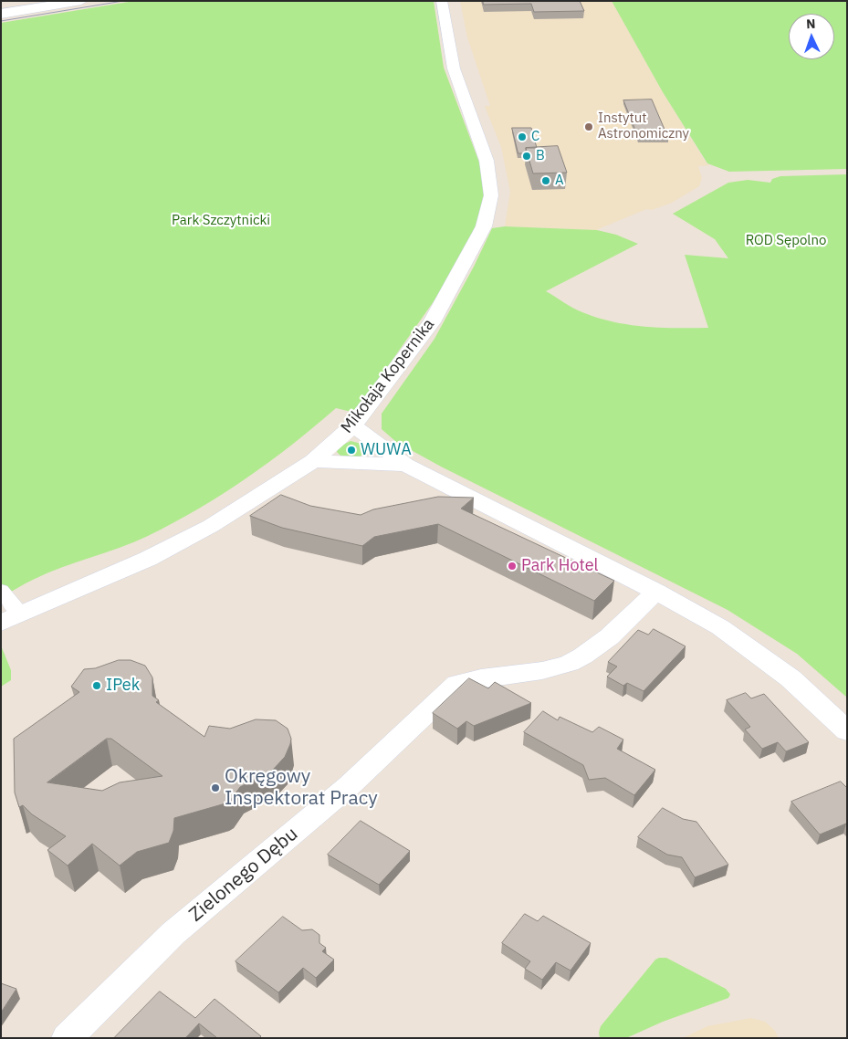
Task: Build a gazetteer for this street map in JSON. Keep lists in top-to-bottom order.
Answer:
{
  "streets": {
    "street": ["Mikołaja Kopernika", "Zielonego Dębu"]
  },
  "parks": ["Park Szczytnicki", "ROD Sępolno"],
  "places": [
    "Instytut Astronomiczny",
    "C",
    "B",
    "A",
    "WUWA",
    "Park Hotel",
    "IPek",
    "Okręgowy Inspektorat Pracy"
  ],
  "north": "top"
}
